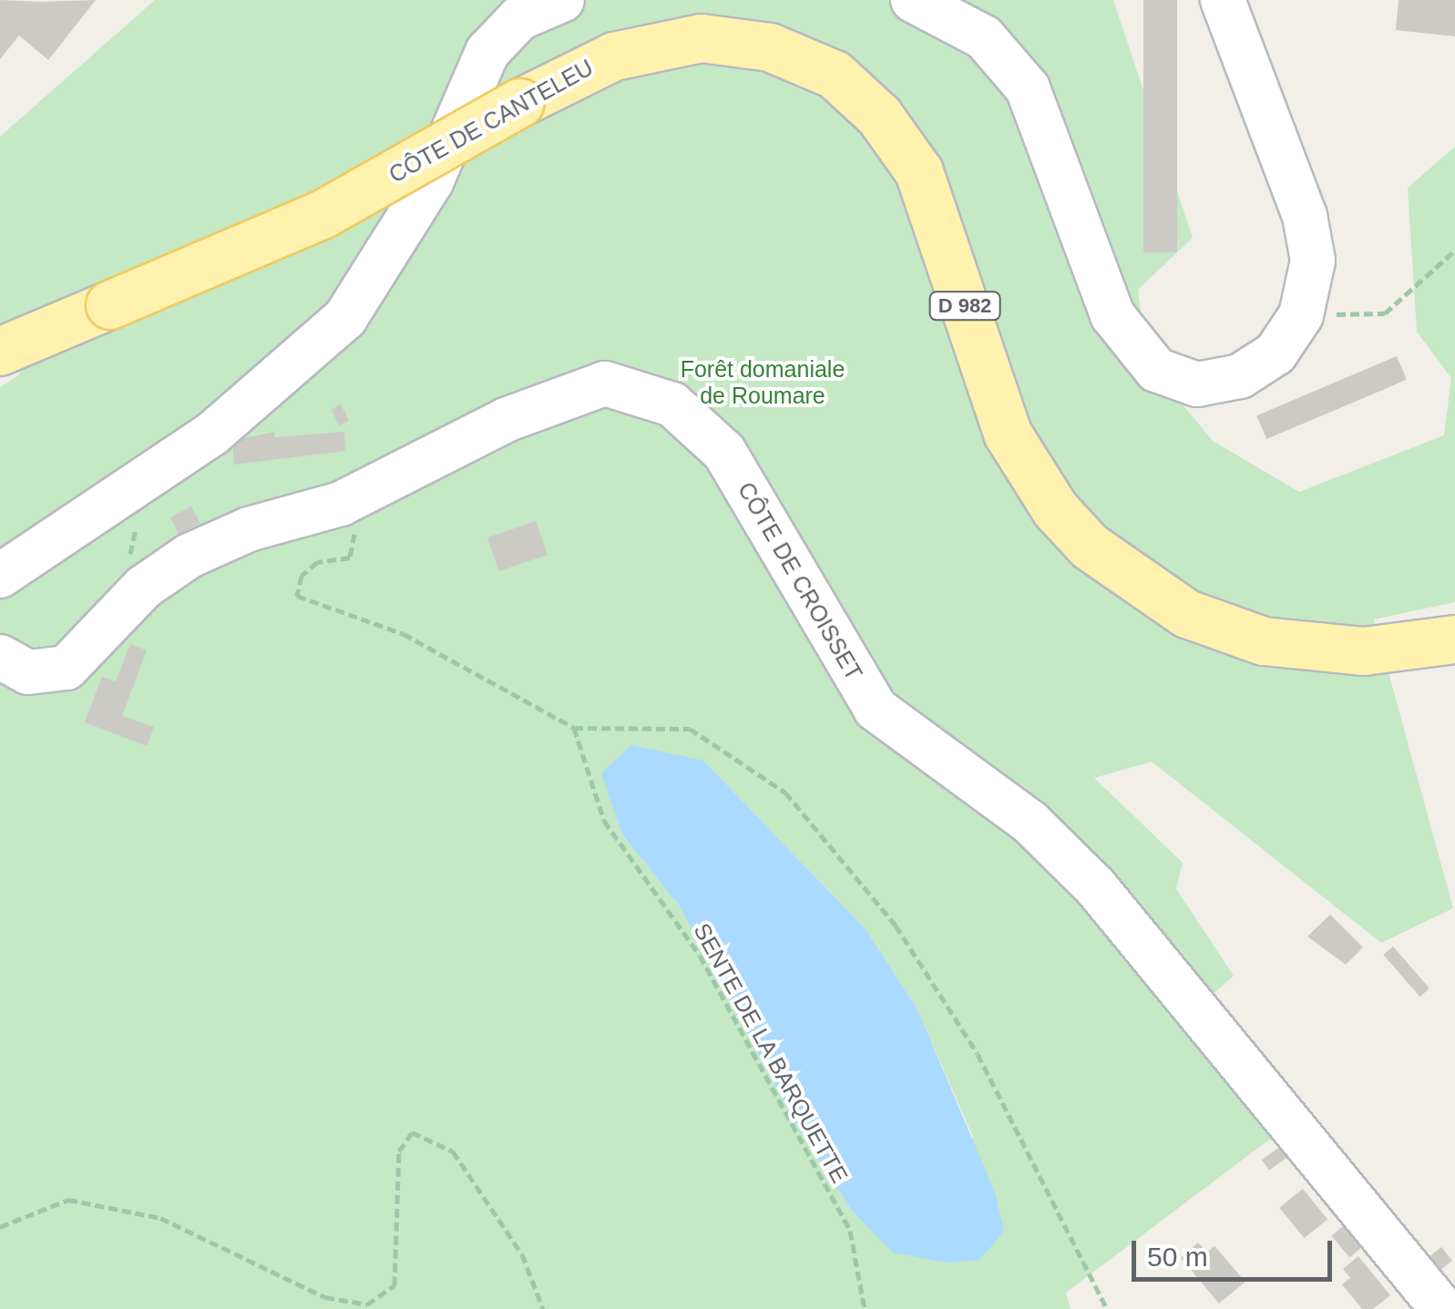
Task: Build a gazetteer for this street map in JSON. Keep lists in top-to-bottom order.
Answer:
{
  "streets": {
    "main road": ["CÔTE DE CANTELEU", "D 982"],
    "street": ["CÔTE DE CROISSET"],
    "path": ["SENTE DE LA BARQUETTE"]
  },
  "parks": ["Forêt domaniale de Roumare"],
  "scale_bar": "50 m"
}
